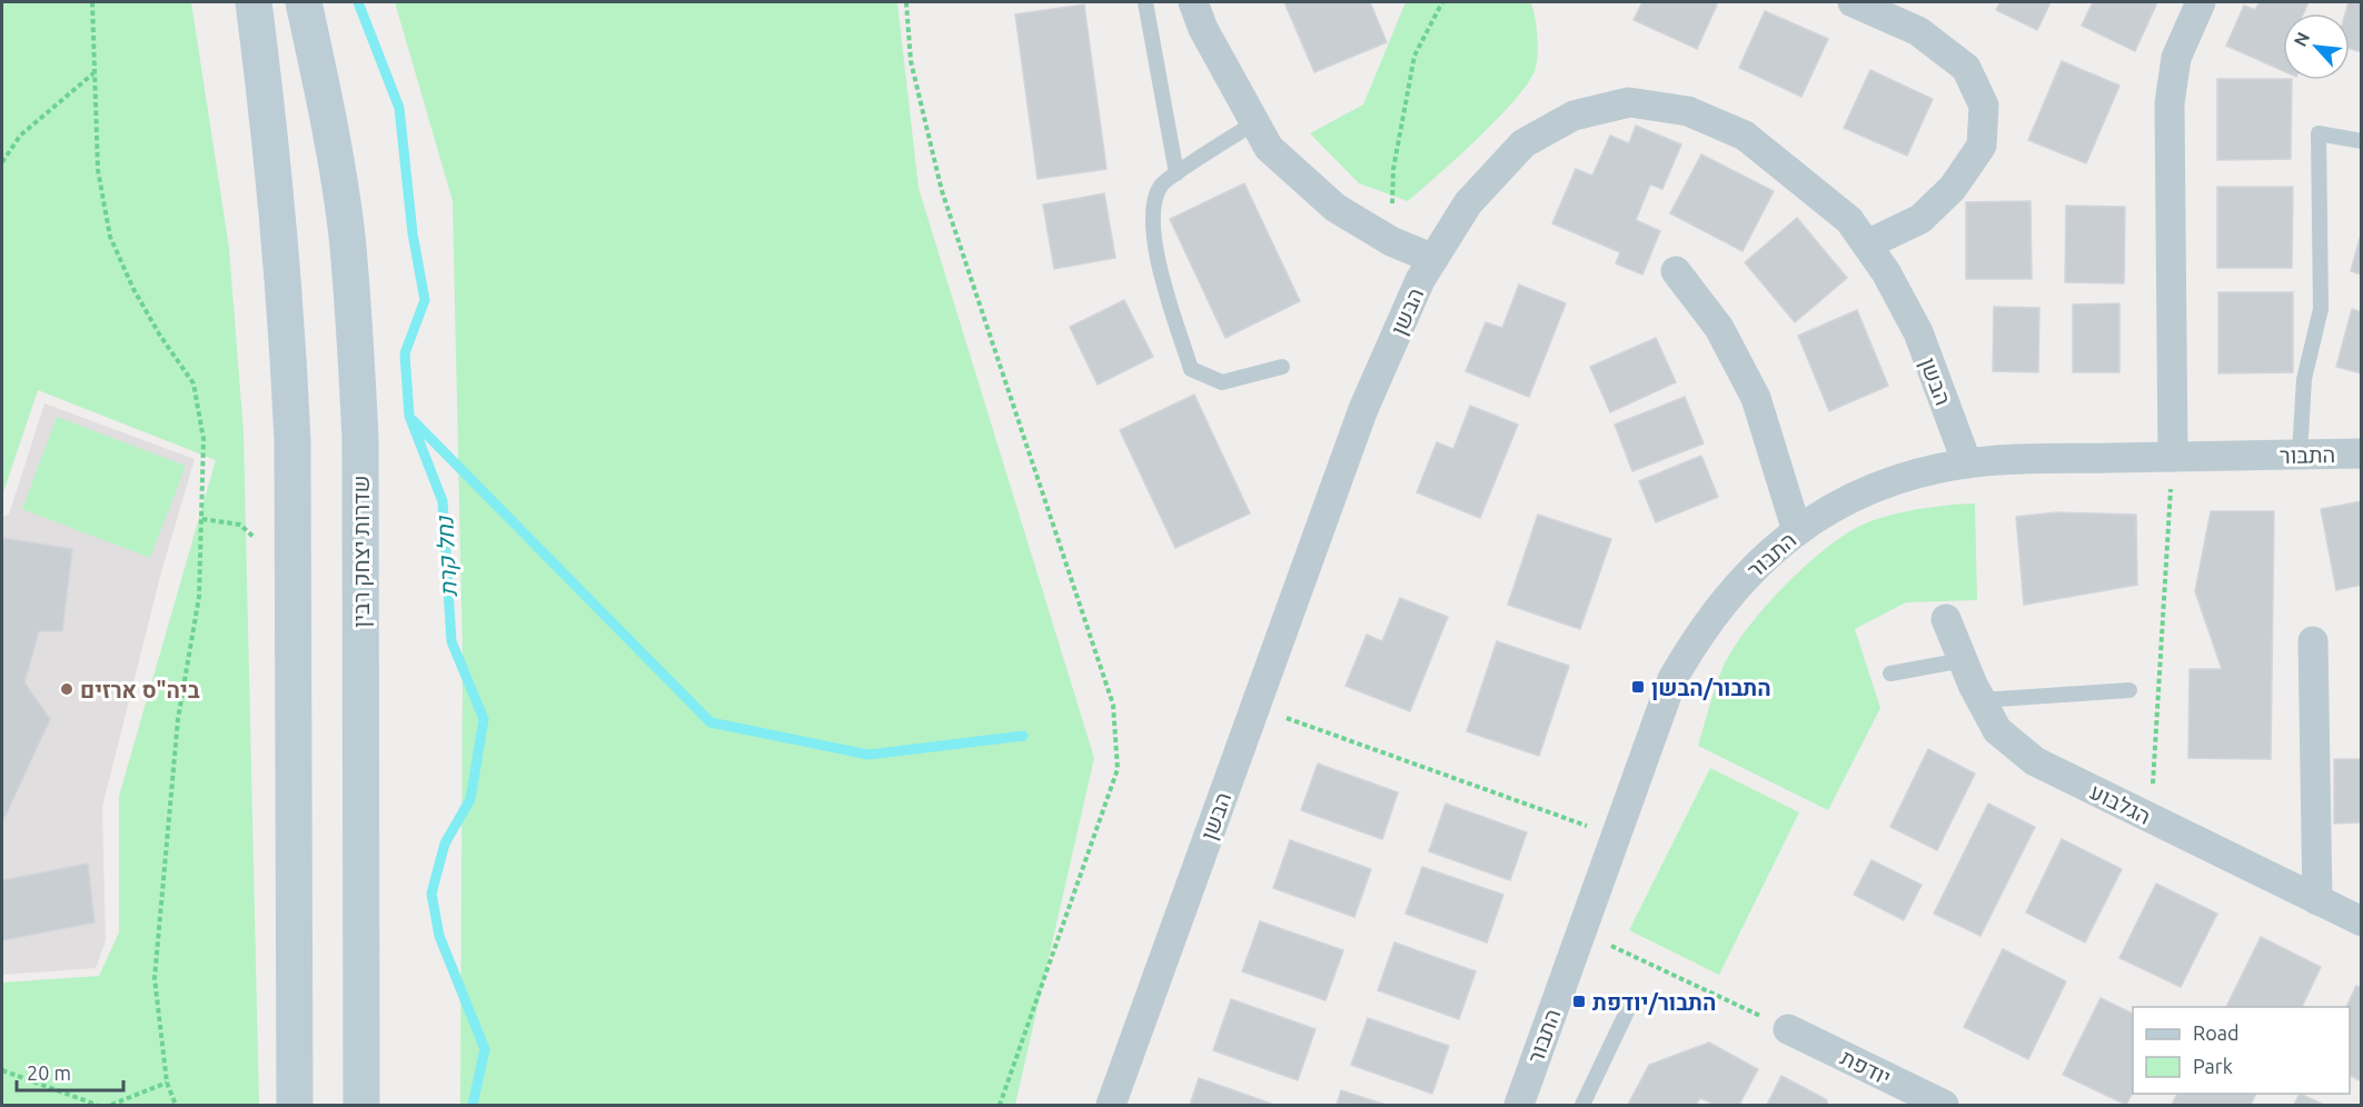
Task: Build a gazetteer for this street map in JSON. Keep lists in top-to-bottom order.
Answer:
{
  "streets": {
    "main road": ["שדרות יצחק רבין"],
    "street": [
      "הבשן",
      "התבור",
      "הגלבוע",
      "יודפת"
    ]
  },
  "crossings": [
    ["הבשן", "התבור"]
  ],
  "water": ["נחל קרת"],
  "places": {
    "transit": ["התבור/הבשן", "התבור/יודפת"],
    "other": ["ביה\"ס ארזים"]
  },
  "legend": ["Road", "Park"],
  "scale_bar": "20 m",
  "north": "top left"
}
